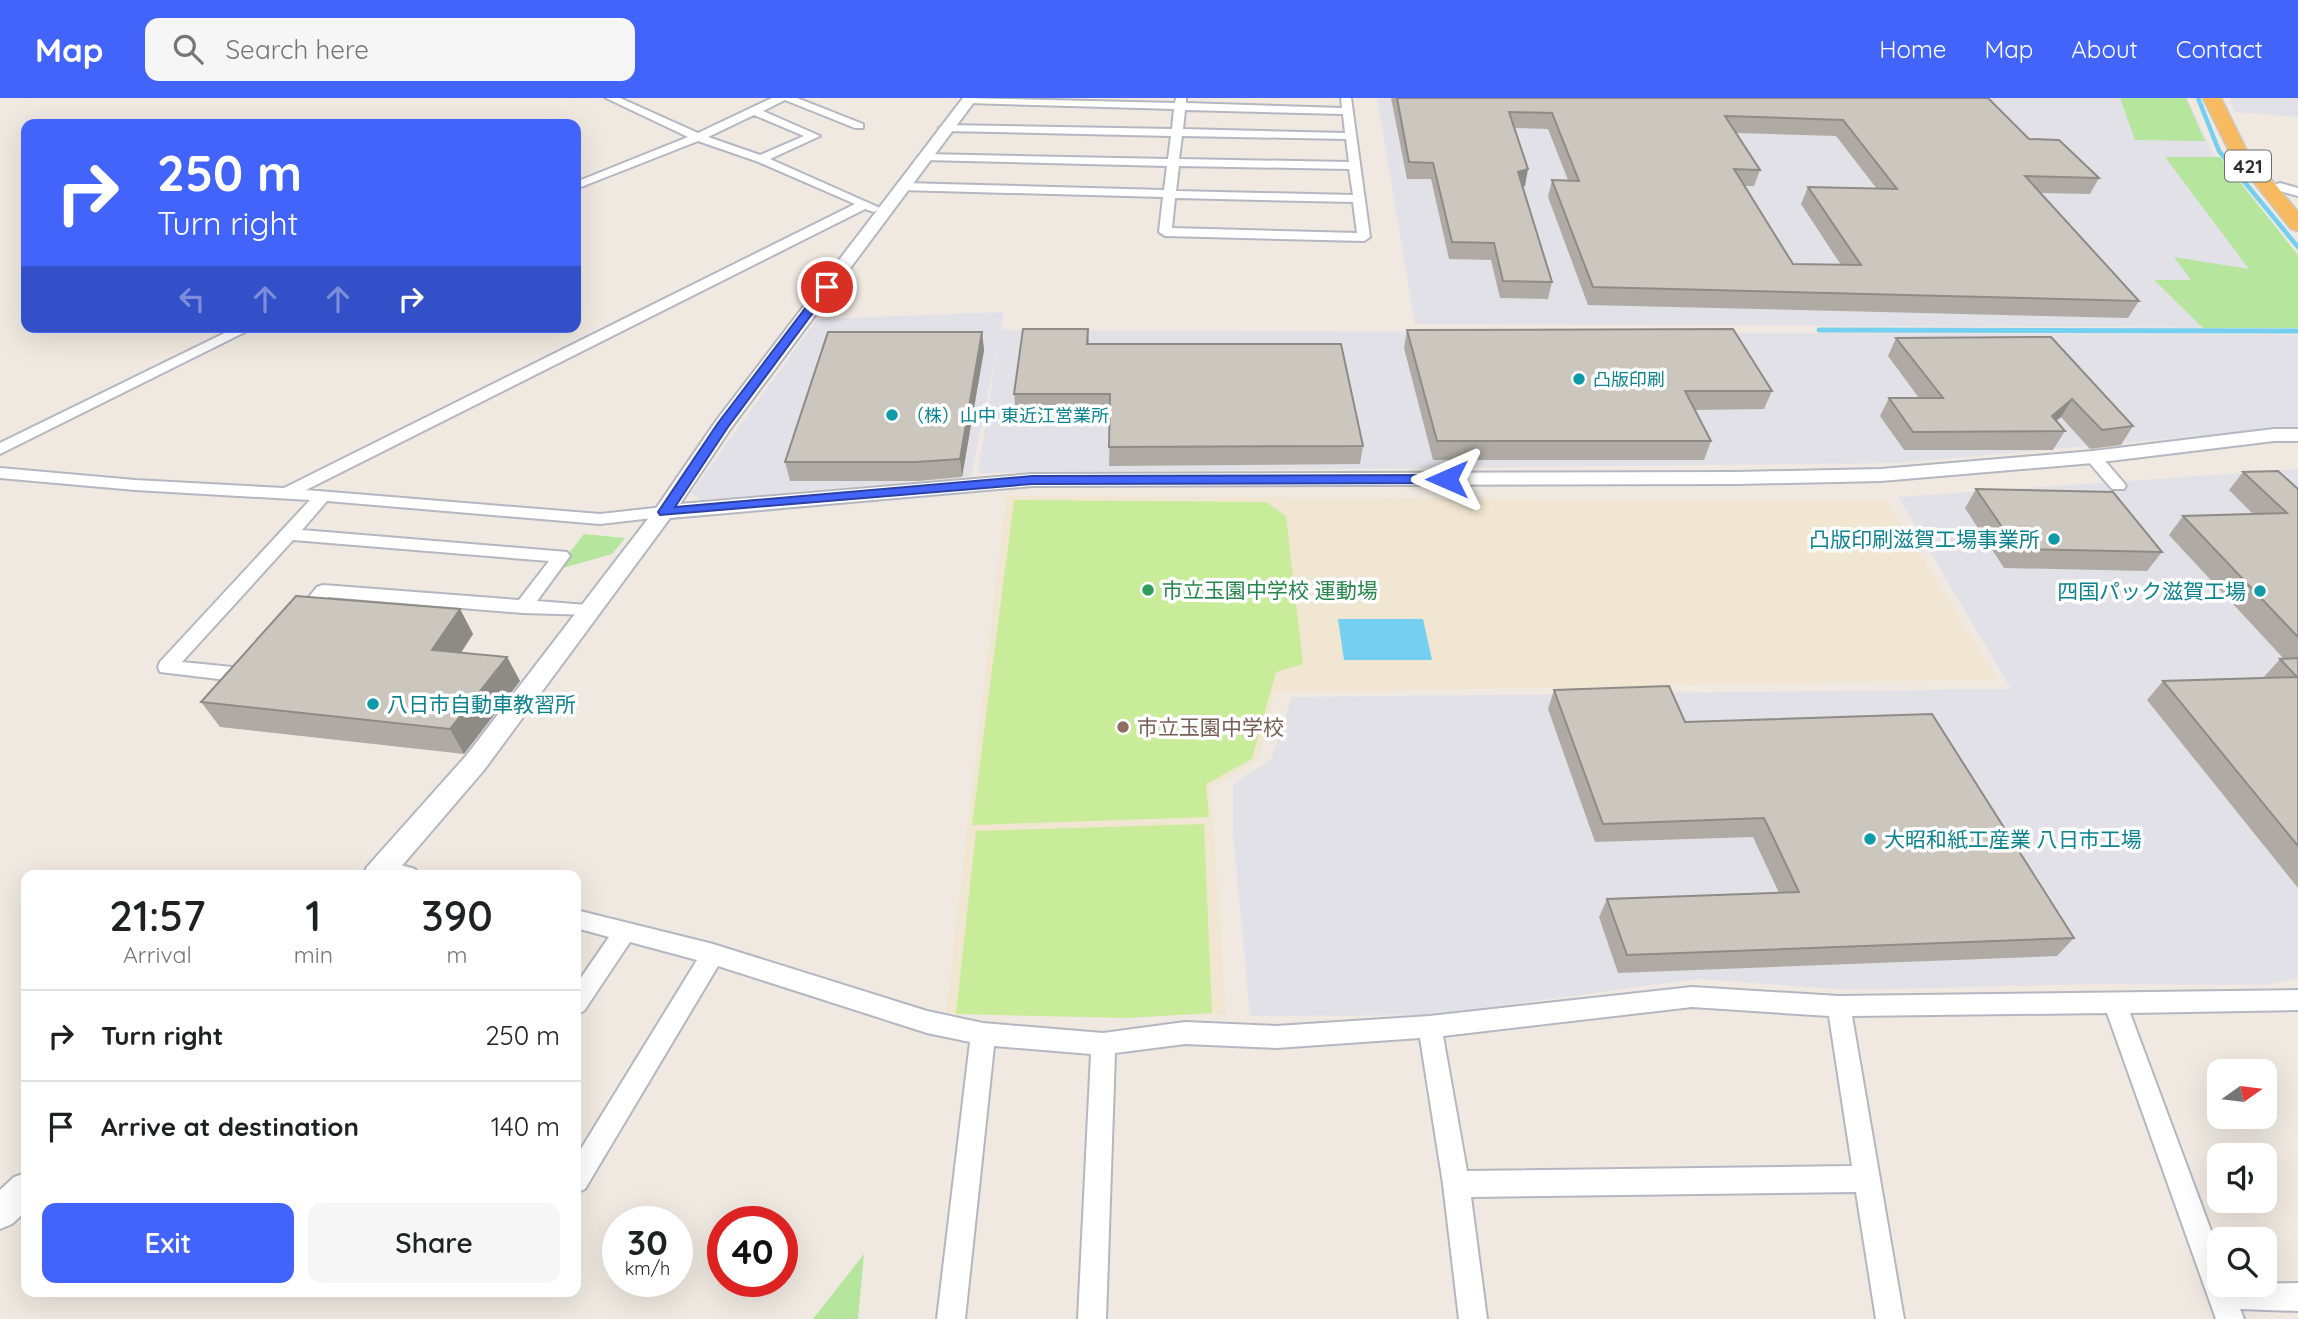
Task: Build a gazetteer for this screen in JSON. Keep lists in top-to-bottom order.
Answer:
{
  "streets": {
    "highway": ["421"]
  },
  "places": [
    "凸版印刷",
    "（株）山中 東近江営業所",
    "凸版印刷滋賀工場事業所",
    "市立玉園中学校 運動場",
    "四国パック滋賀工場",
    "八日市自動車教習所",
    "市立玉園中学校",
    "大昭和紙工産業 八日市工場"
  ],
  "north": "right",
  "page": {
    "header": "Map",
    "search": "Search here",
    "nav": [
      "Home",
      "Map",
      "About",
      "Contact"
    ],
    "turn": ["250 m", "Turn right"],
    "eta": [
      "21:57",
      "Arrival",
      "1",
      "min",
      "390",
      "m"
    ],
    "list": [
      {
        "name": "Turn right",
        "value": "250 m"
      },
      {
        "name": "Arrive at destination",
        "value": "140 m"
      }
    ],
    "buttons": ["Exit", "Share"],
    "speed": "30 km/h",
    "limit": "40"
  }
}
